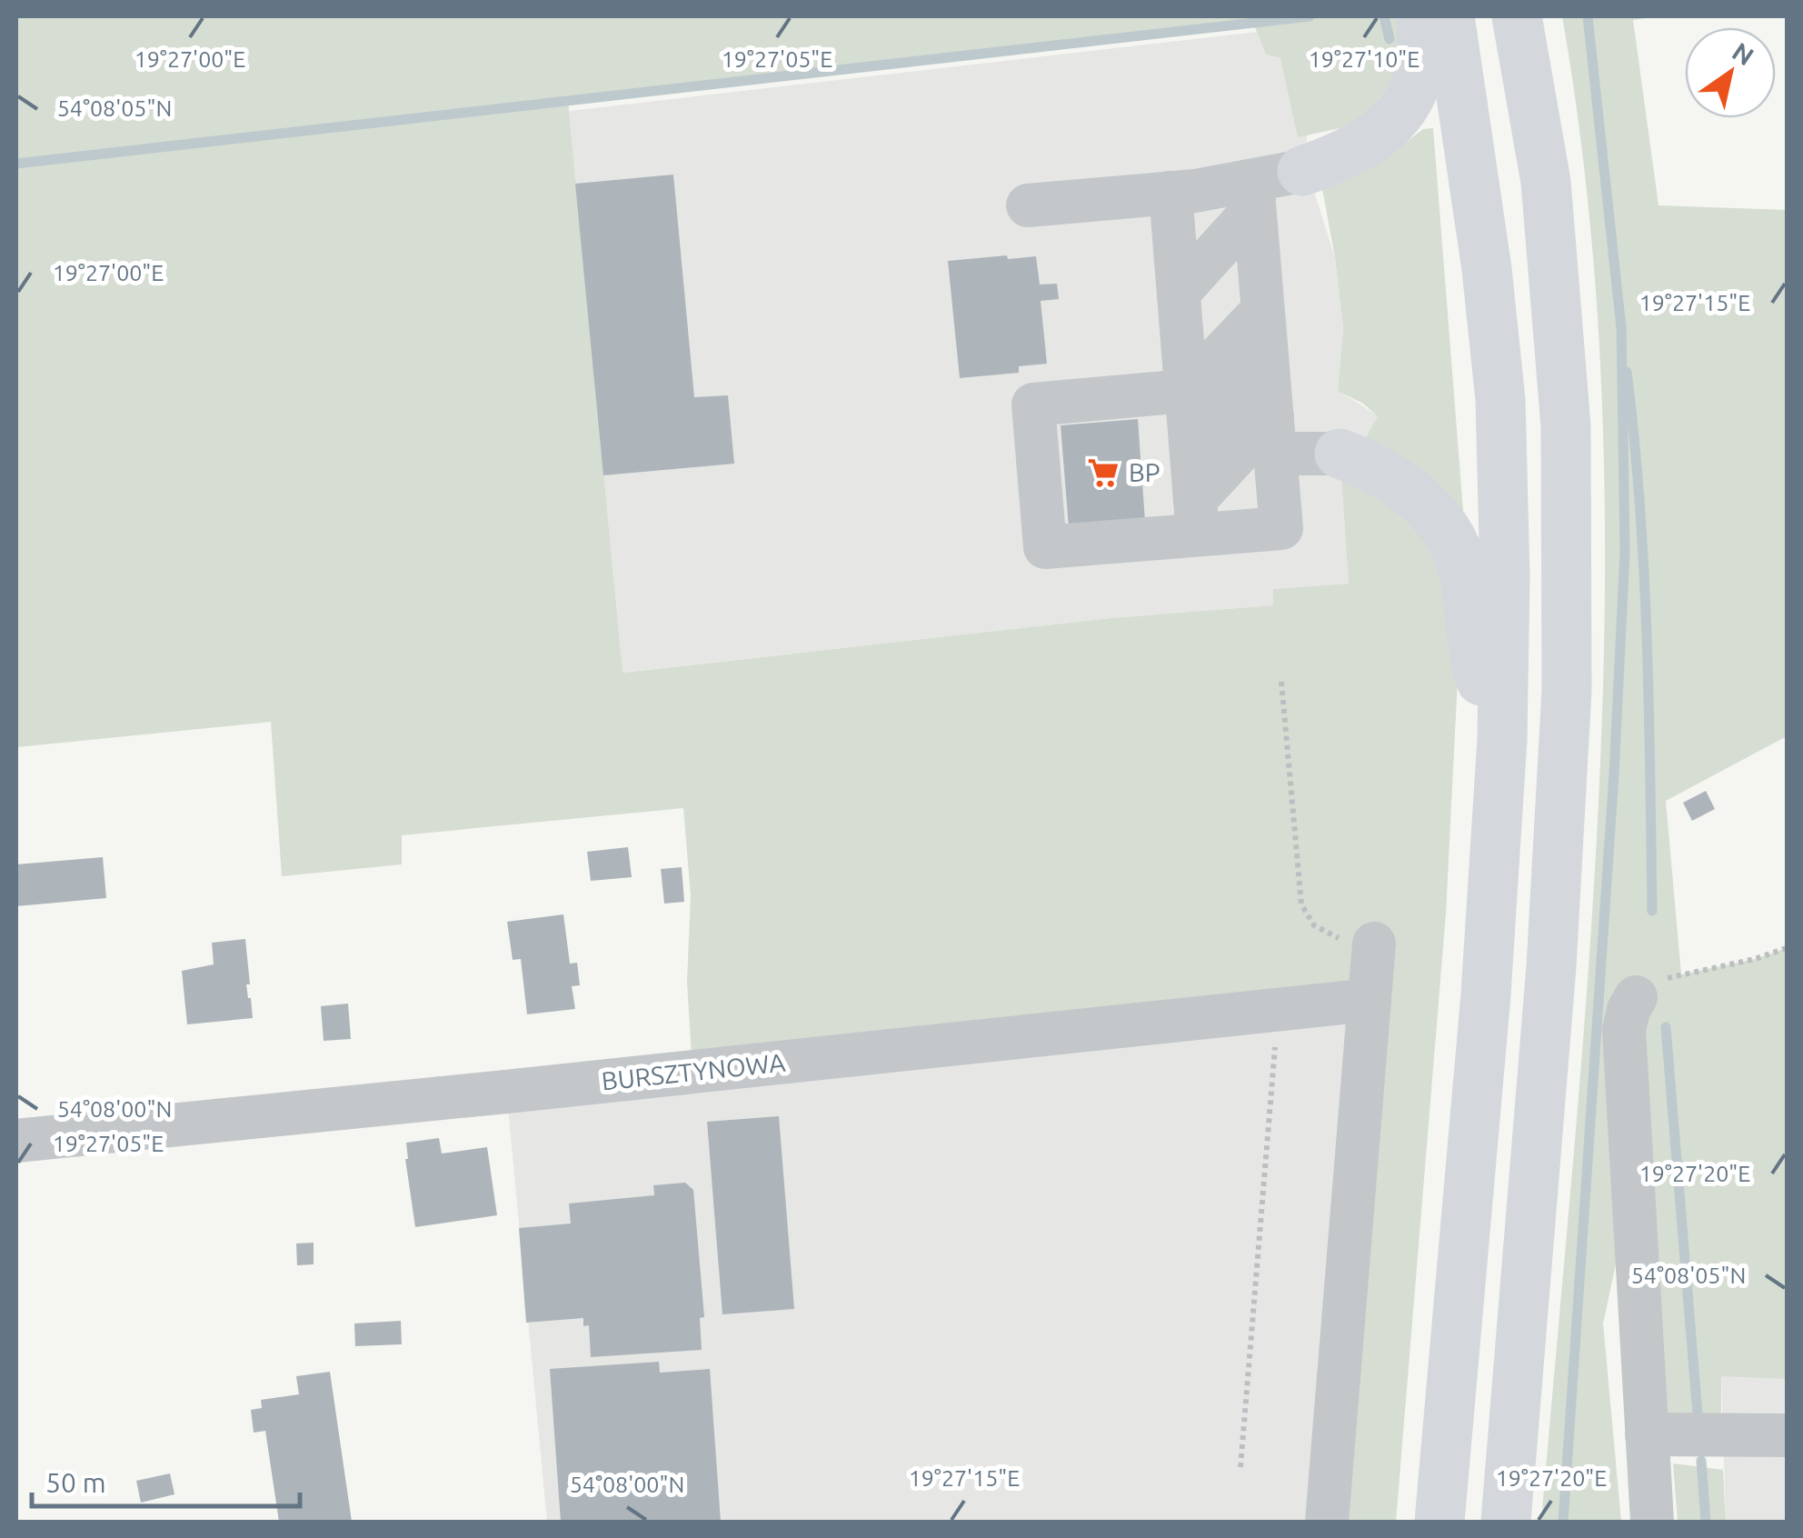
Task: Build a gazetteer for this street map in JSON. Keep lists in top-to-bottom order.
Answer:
{
  "streets": {
    "street": ["BURSZTYNOWA"]
  },
  "places": {
    "supermarket": ["BP"]
  },
  "scale_bar": "50 m",
  "north": "top right",
  "coordinates": [
    "19°27'00\"E",
    "19°27'05\"E",
    "19°27'10\"E",
    "54°08'05\"N",
    "19°27'15\"E",
    "54°08'00\"N",
    "19°27'20\"E"
  ]
}
